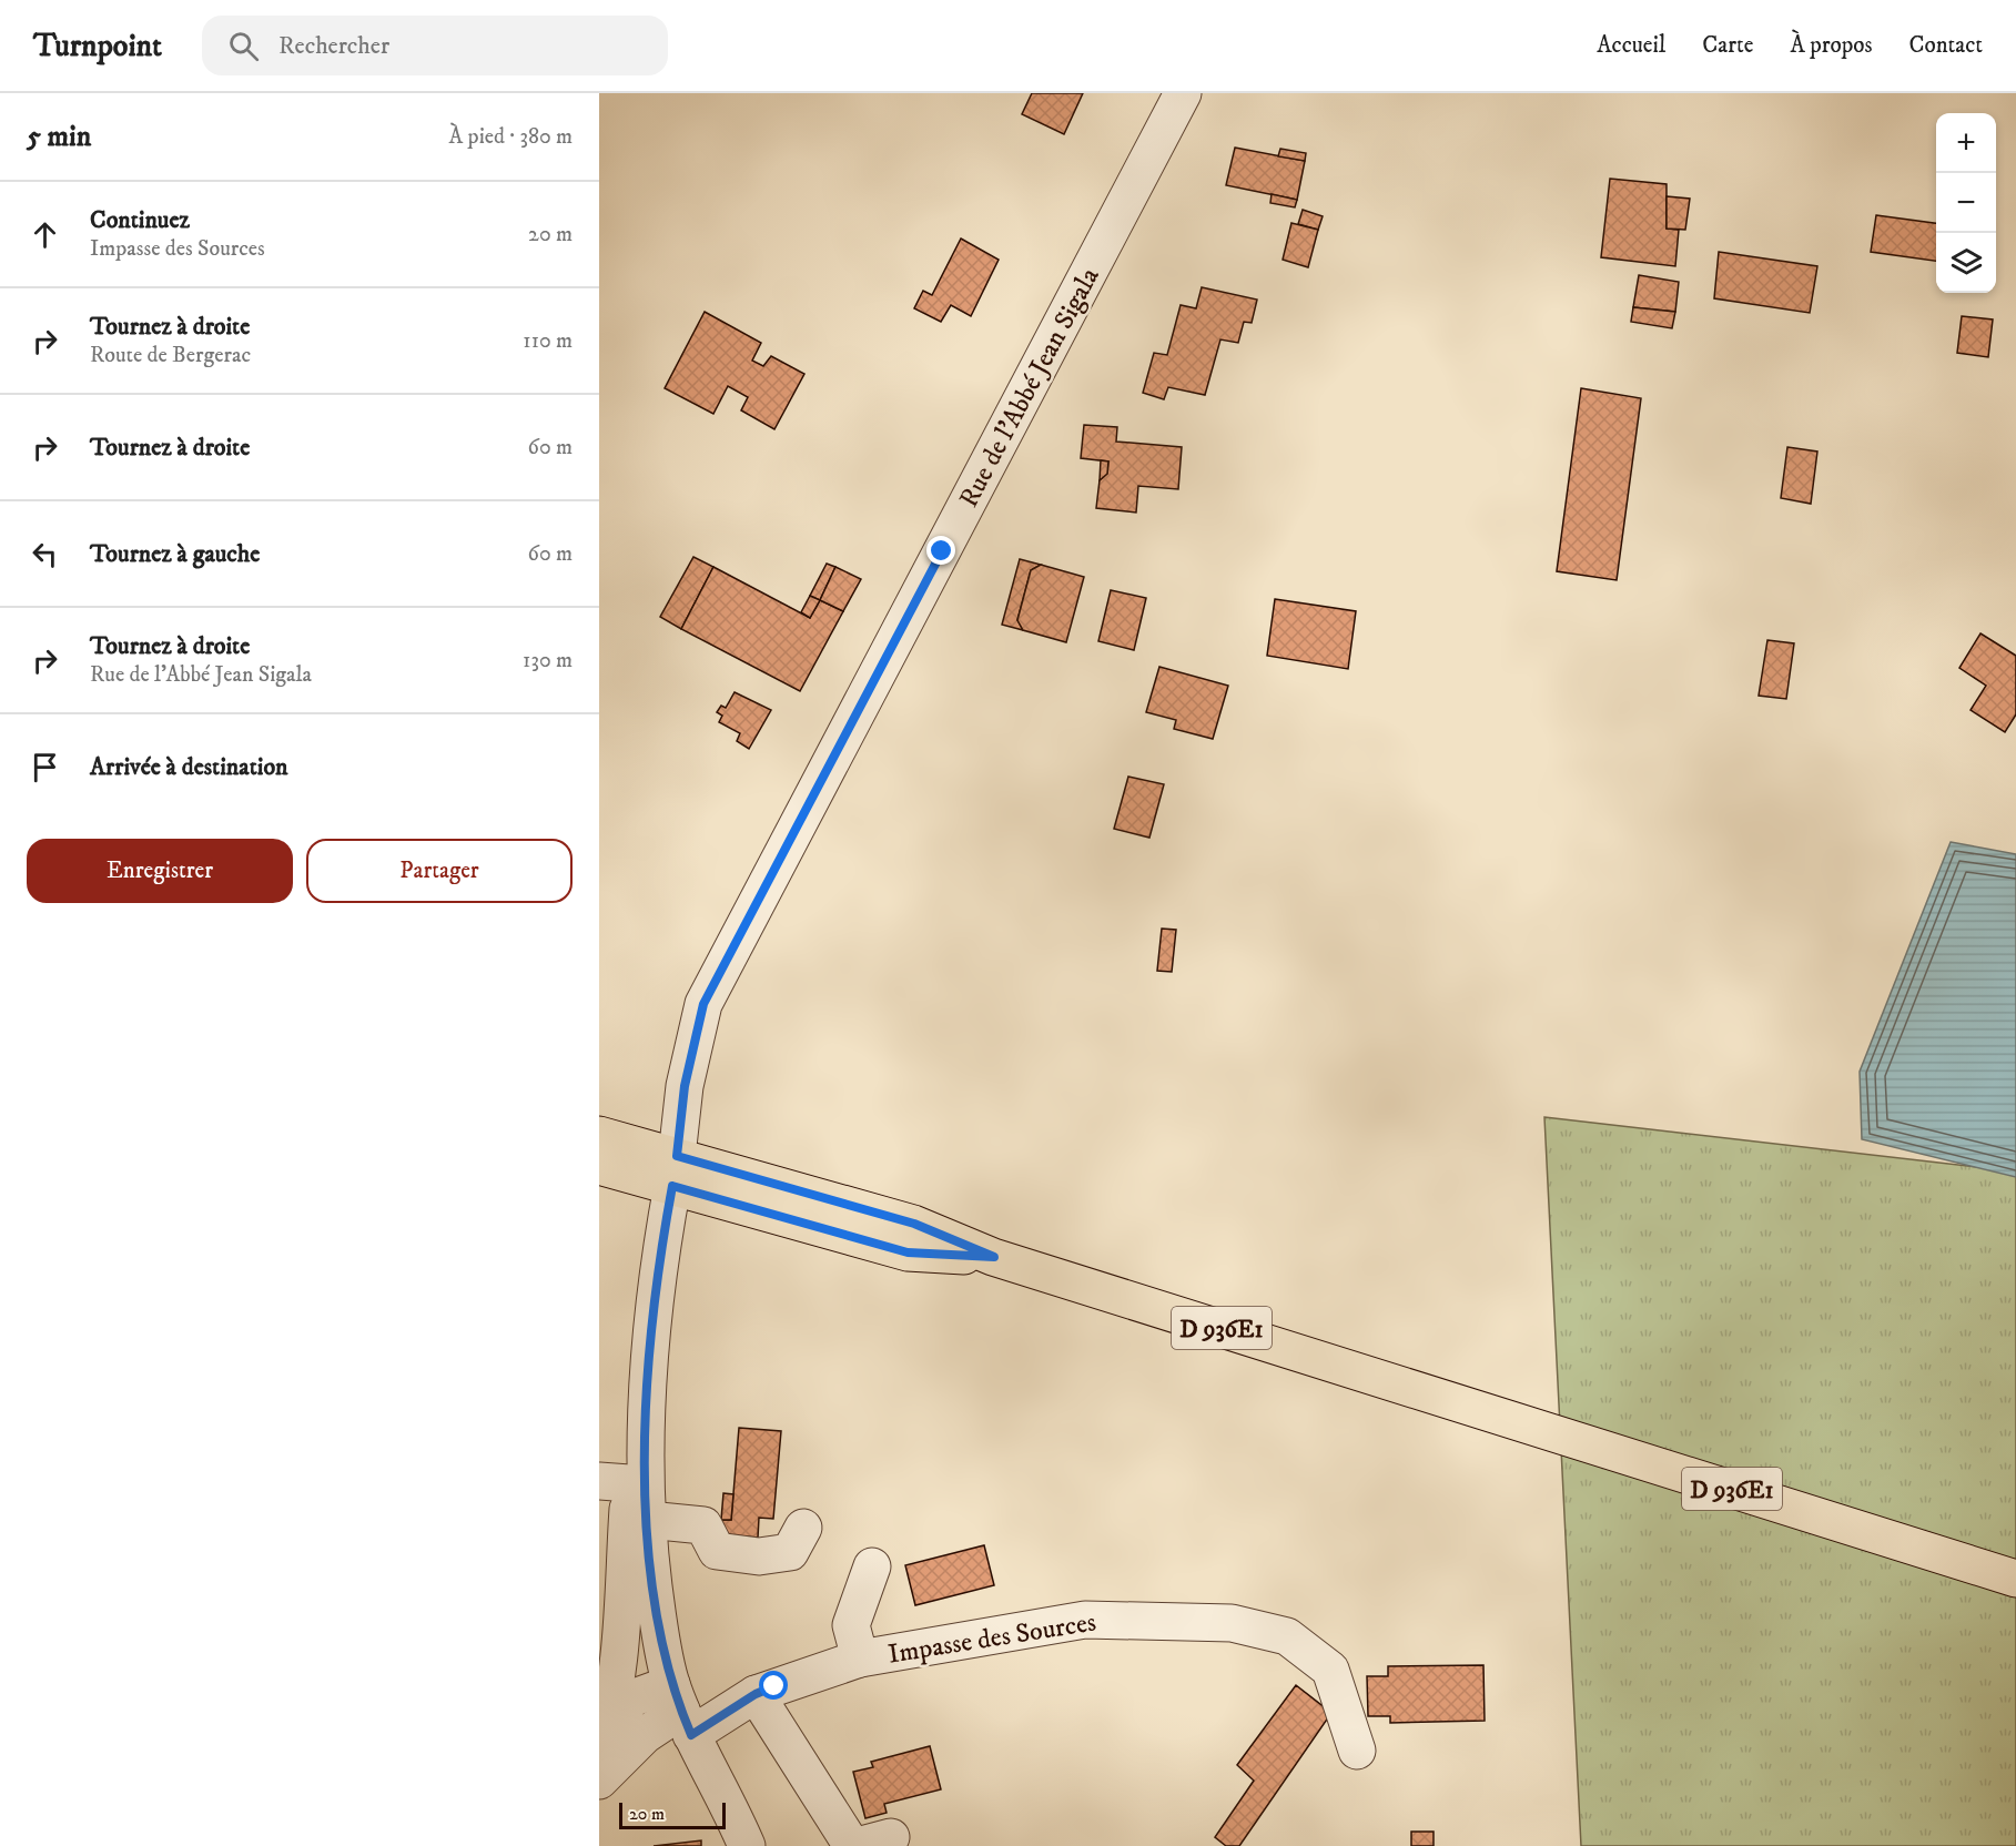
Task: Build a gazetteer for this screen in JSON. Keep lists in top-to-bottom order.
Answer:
{
  "streets": {
    "main road": ["D 936E1"],
    "street": ["Rue de l'Abbé Jean Sigala", "Impasse des Sources"]
  },
  "crossings": [
    ["Rue de l'Abbé Jean Sigala", "D 936E1"]
  ],
  "scale_bar": "20 m",
  "page": {
    "header": "Turnpoint",
    "search": "Rechercher",
    "nav": [
      "Accueil",
      "Carte",
      "À propos",
      "Contact"
    ],
    "heading": ["5 min", "À pied · 380 m"],
    "map_buttons": ["+", "−"],
    "list": [
      ["Continuez", "Impasse des Sources", "20 m"],
      ["Tournez à droite", "Route de Bergerac", "110 m"],
      ["Tournez à droite", "60 m"],
      ["Tournez à gauche", "60 m"],
      ["Tournez à droite", "Rue de l'Abbé Jean Sigala", "130 m"],
      "Arrivée à destination"
    ],
    "buttons": ["Enregistrer", "Partager"],
    "scale": "20 m"
  }
}
